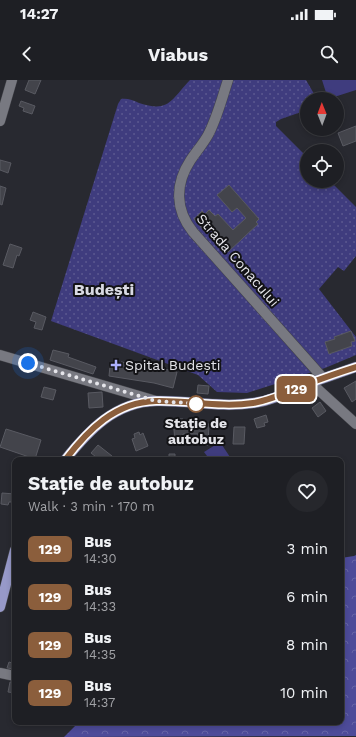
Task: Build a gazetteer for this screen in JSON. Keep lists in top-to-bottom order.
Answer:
{
  "streets": {
    "street": ["Strada Conacului"]
  },
  "districts": ["Budești"],
  "places": {
    "health": ["Spital Budești"],
    "other": ["Stație de autobuz"]
  },
  "lines": ["bus line 129"],
  "north": "top",
  "page": {
    "status": "14:27",
    "header": "Viabus",
    "on_map": "129",
    "heading": ["Stație de autobuz", "Walk · 3 min · 170 m"],
    "list": [
      {
        "mark": "129",
        "name": "Bus",
        "note": "14:30",
        "value": "3 min"
      },
      {
        "mark": "129",
        "name": "Bus",
        "note": "14:33",
        "value": "6 min"
      },
      {
        "mark": "129",
        "name": "Bus",
        "note": "14:35",
        "value": "8 min"
      },
      {
        "mark": "129",
        "name": "Bus",
        "note": "14:37",
        "value": "10 min"
      }
    ]
  }
}
